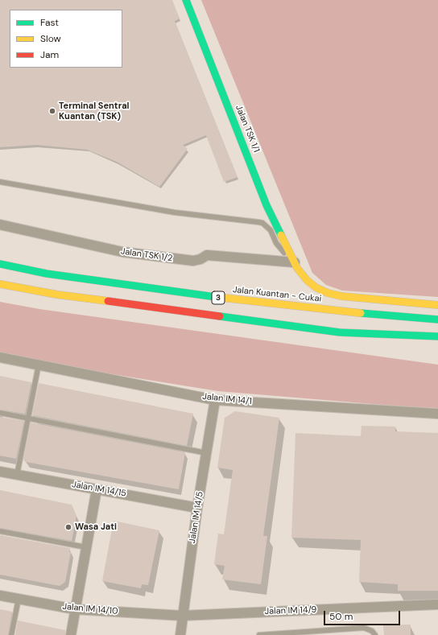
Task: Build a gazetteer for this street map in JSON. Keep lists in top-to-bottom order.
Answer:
{
  "streets": {
    "main road": ["Jalan TSK 1/1", "Jalan Kuantan - Cukai", "3"],
    "street": [
      "Jalan TSK 1/2",
      "Jalan IM 14/1",
      "Jalan IM 14/15",
      "Jalan IM 14/5",
      "Jalan IM 14/10",
      "Jalan IM 14/9"
    ]
  },
  "crossings": [
    ["Jalan TSK 1/1", "Jalan TSK 1/2"],
    ["Jalan IM 14/1", "Jalan IM 14/5"],
    ["Jalan IM 14/15", "Jalan IM 14/5"],
    ["Jalan IM 14/5", "Jalan IM 14/10"],
    ["Jalan IM 14/5", "Jalan IM 14/9"],
    ["Jalan IM 14/10", "Jalan IM 14/9"]
  ],
  "places": ["Terminal Sentral Kuantan (TSK)", "Wasa Jati"],
  "legend": ["Fast", "Slow", "Jam"],
  "scale_bar": "50 m"
}
